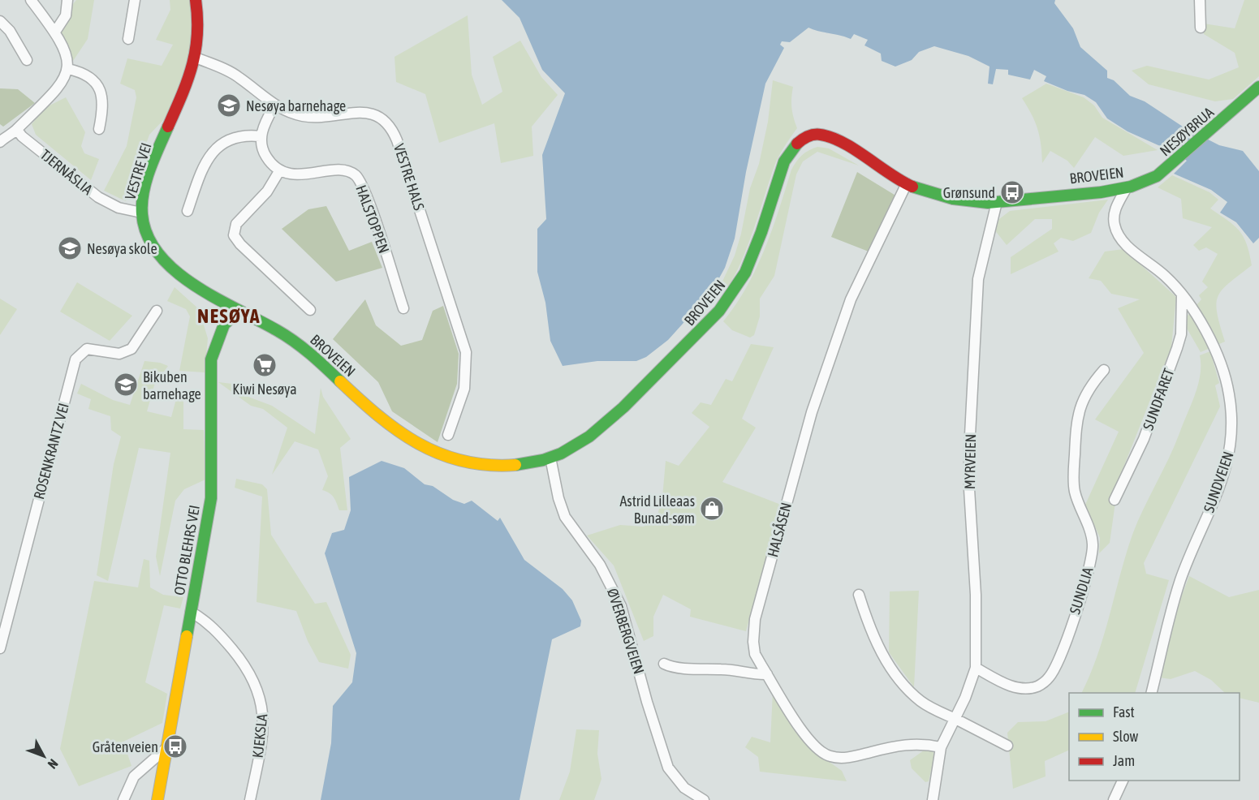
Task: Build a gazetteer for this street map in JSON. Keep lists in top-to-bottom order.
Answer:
{
  "streets": {
    "street": [
      "NESØYBRUA",
      "VESTRE VEI",
      "TJERNÅSLIA",
      "BROVEIEN",
      "VESTRE HALS",
      "HALSTOPPEN",
      "SUNDFARET",
      "ROSENKRANTZ VEI",
      "MYRVEIEN",
      "SUNDVEIEN",
      "HALSÅSEN",
      "OTTO BLEHRS VEI",
      "SUNDLIA",
      "ØVERBERGVEIEN",
      "KJEKSLA"
    ]
  },
  "crossings": [
    ["NESØYBRUA", "BROVEIEN"],
    ["VESTRE VEI", "TJERNÅSLIA"],
    ["VESTRE VEI", "BROVEIEN"],
    ["VESTRE VEI", "VESTRE HALS"],
    ["VESTRE VEI", "OTTO BLEHRS VEI"],
    ["BROVEIEN", "MYRVEIEN"],
    ["BROVEIEN", "SUNDVEIEN"],
    ["BROVEIEN", "HALSÅSEN"],
    ["BROVEIEN", "OTTO BLEHRS VEI"],
    ["BROVEIEN", "ØVERBERGVEIEN"],
    ["SUNDFARET", "SUNDVEIEN"],
    ["MYRVEIEN", "HALSÅSEN"],
    ["MYRVEIEN", "SUNDLIA"],
    ["OTTO BLEHRS VEI", "KJEKSLA"]
  ],
  "districts": ["NESØYA"],
  "places": {
    "school or university": ["Nesøya barnehage", "Nesøya skole", "Bikuben barnehage"],
    "bus stop": ["Grønsund", "Gråtenveien"],
    "supermarket": ["Kiwi Nesøya"],
    "shop": ["Astrid Lilleaas Bunad-søm"]
  },
  "legend": ["Fast", "Slow", "Jam"],
  "north": "bottom right"
}
